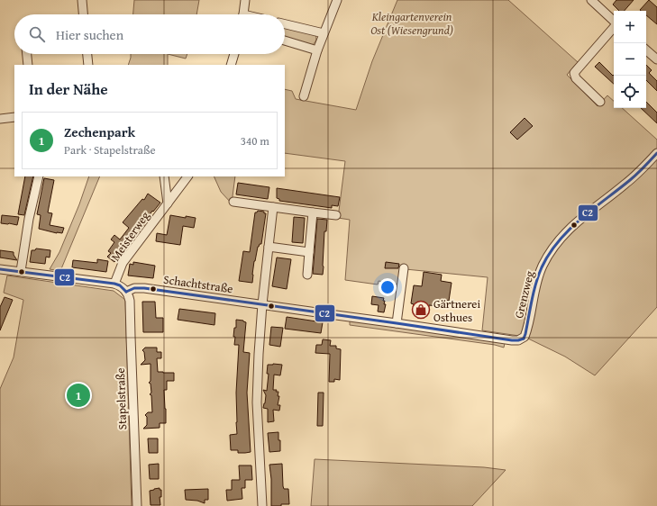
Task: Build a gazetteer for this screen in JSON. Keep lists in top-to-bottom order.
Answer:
{
  "streets": {
    "street": [
      "Meisterweg",
      "Schachtstraße",
      "Grenzweg",
      "Stapelstraße"
    ]
  },
  "crossings": [
    ["Schachtstraße", "Grenzweg"],
    ["Schachtstraße", "Stapelstraße"]
  ],
  "parks": ["Kleingartenverein Ost (Wiesengrund)"],
  "places": {
    "shop": ["Gärtnerei Osthues"]
  },
  "lines": ["transit line C2"],
  "page": {
    "map_buttons": ["+", "−"],
    "search": "Hier suchen",
    "heading": "In der Nähe",
    "list": [
      {
        "mark": "1",
        "name": "Zechenpark",
        "note": "Park · Stapelstraße",
        "value": "340 m"
      }
    ],
    "pins": "1"
  }
}
